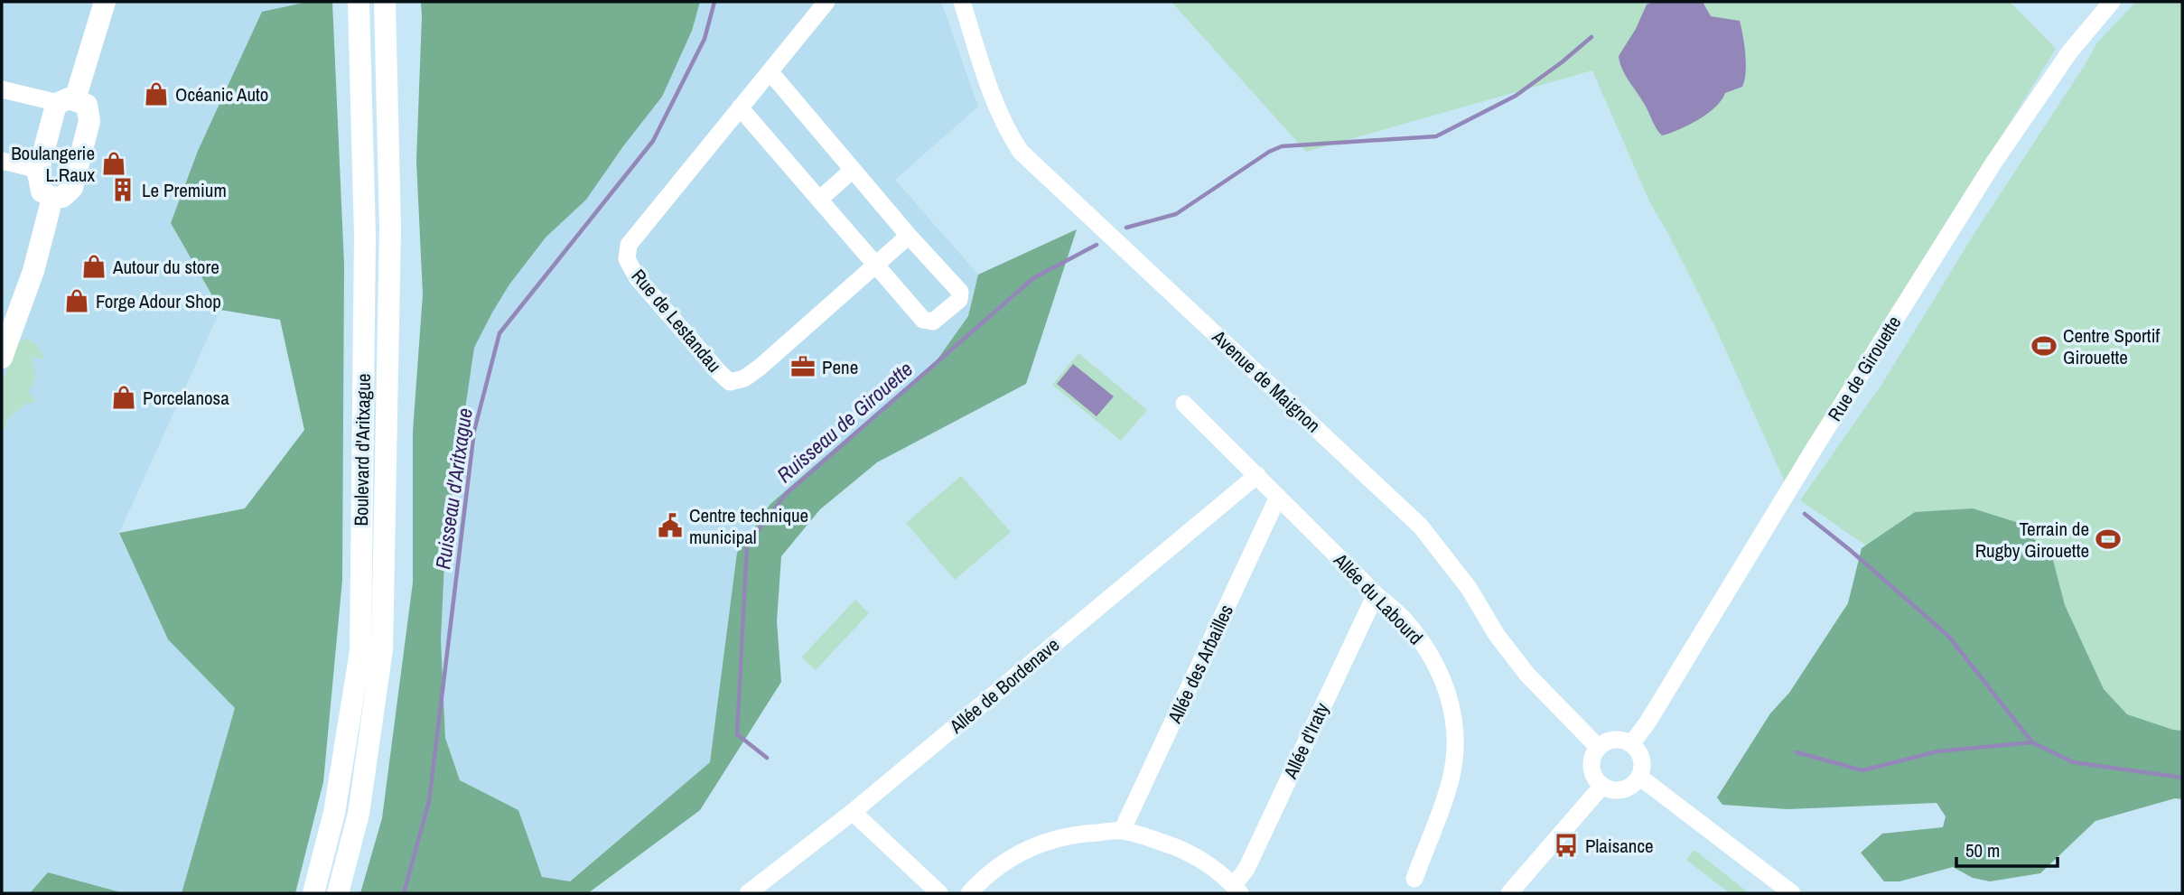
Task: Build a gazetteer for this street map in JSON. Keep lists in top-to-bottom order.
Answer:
{
  "streets": {
    "main road": ["Boulevard d'Aritxague"],
    "street": [
      "Rue de Lestandau",
      "Rue de Girouette",
      "Avenue de Maignon",
      "Allée du Labourd",
      "Allée des Arbailles",
      "Allée de Bordenave",
      "Allée d'Iraty"
    ]
  },
  "crossings": [
    ["Rue de Girouette", "Avenue de Maignon"],
    ["Allée du Labourd", "Allée des Arbailles"],
    ["Allée du Labourd", "Allée de Bordenave"],
    ["Allée du Labourd", "Allée d'Iraty"]
  ],
  "water": ["Ruisseau de Girouette", "Ruisseau d'Aritxague"],
  "places": {
    "shop": [
      "Océanic Auto",
      "Boulangerie L.Raux",
      "Autour du store",
      "Forge Adour Shop",
      "Porcelanosa"
    ],
    "building": ["Le Premium"],
    "sports": ["Centre Sportif Girouette", "Terrain de Rugby Girouette"],
    "office": ["Pene"],
    "public building": ["Centre technique municipal"],
    "bus stop": ["Plaisance"]
  },
  "scale_bar": "50 m"
}
